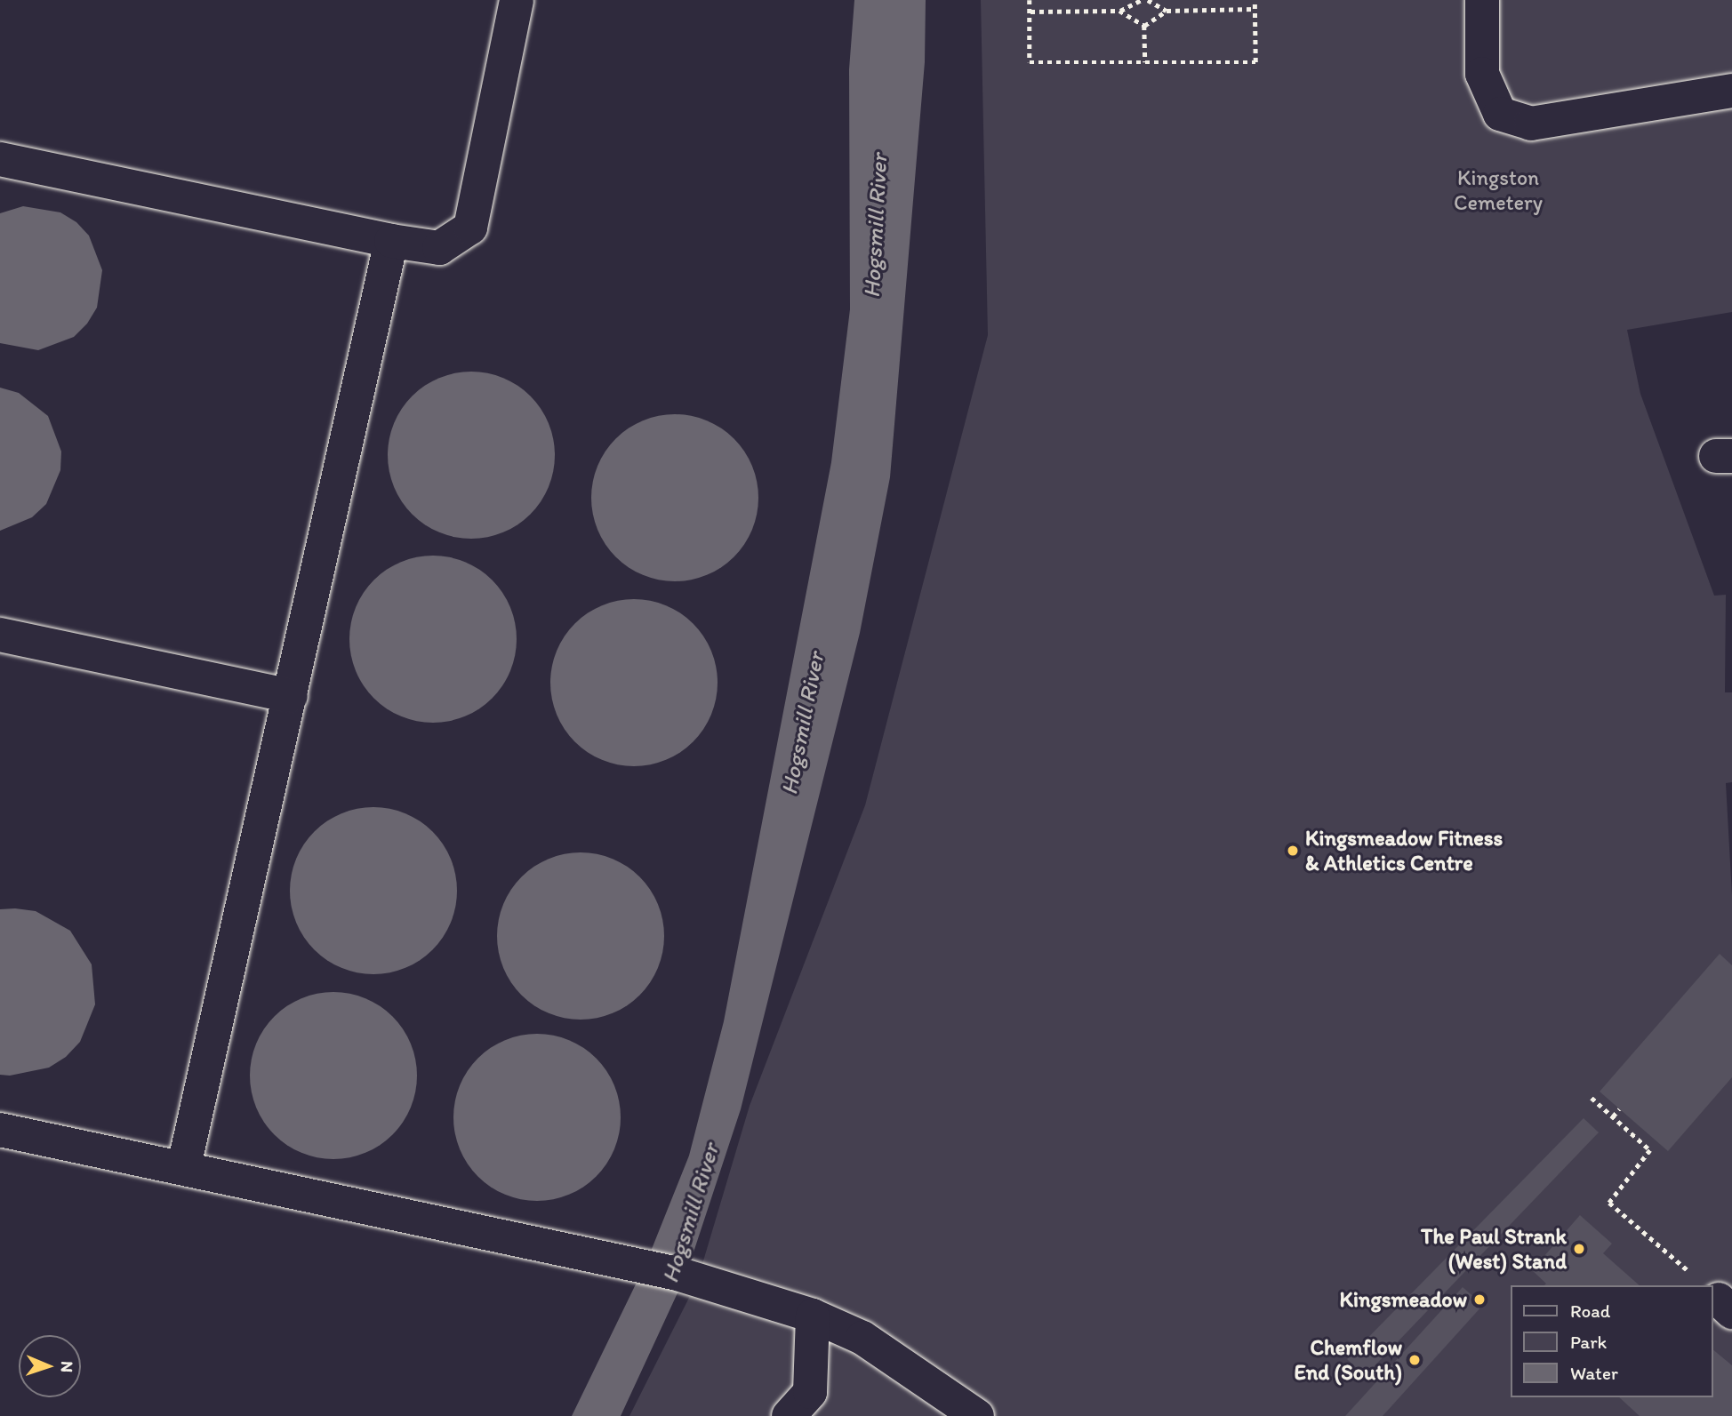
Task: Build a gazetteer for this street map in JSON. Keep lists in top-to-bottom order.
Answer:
{
  "water": ["Hogsmill River"],
  "parks": ["Kingston Cemetery"],
  "places": [
    "Kingsmeadow Fitness & Athletics Centre",
    "The Paul Strank (West) Stand",
    "Kingsmeadow",
    "Chemflow End (South)"
  ],
  "legend": ["Road", "Park", "Water"],
  "north": "right"
}
